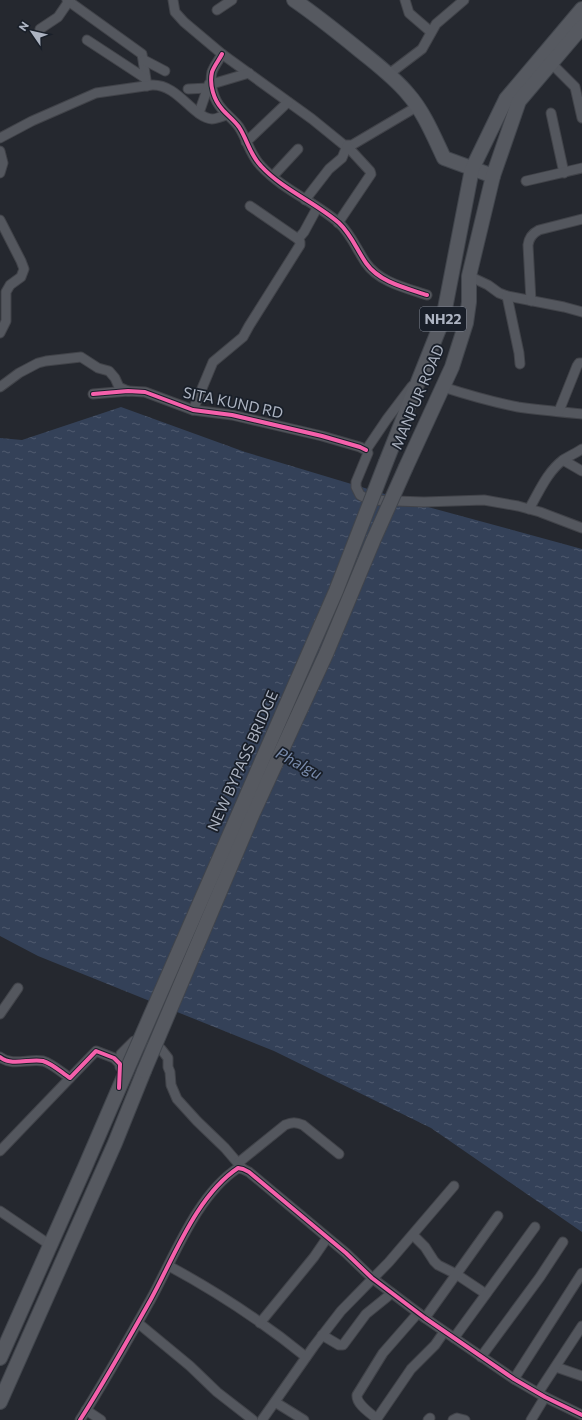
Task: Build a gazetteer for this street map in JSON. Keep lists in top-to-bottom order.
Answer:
{
  "streets": {
    "main road": ["NH22", "MANPUR ROAD", "NEW BYPASS BRIDGE"],
    "street": ["SITA KUND RD"]
  },
  "crossings": [
    ["MANPUR ROAD", "NEW BYPASS BRIDGE"]
  ],
  "water": ["Phalgu"],
  "north": "top left"
}
